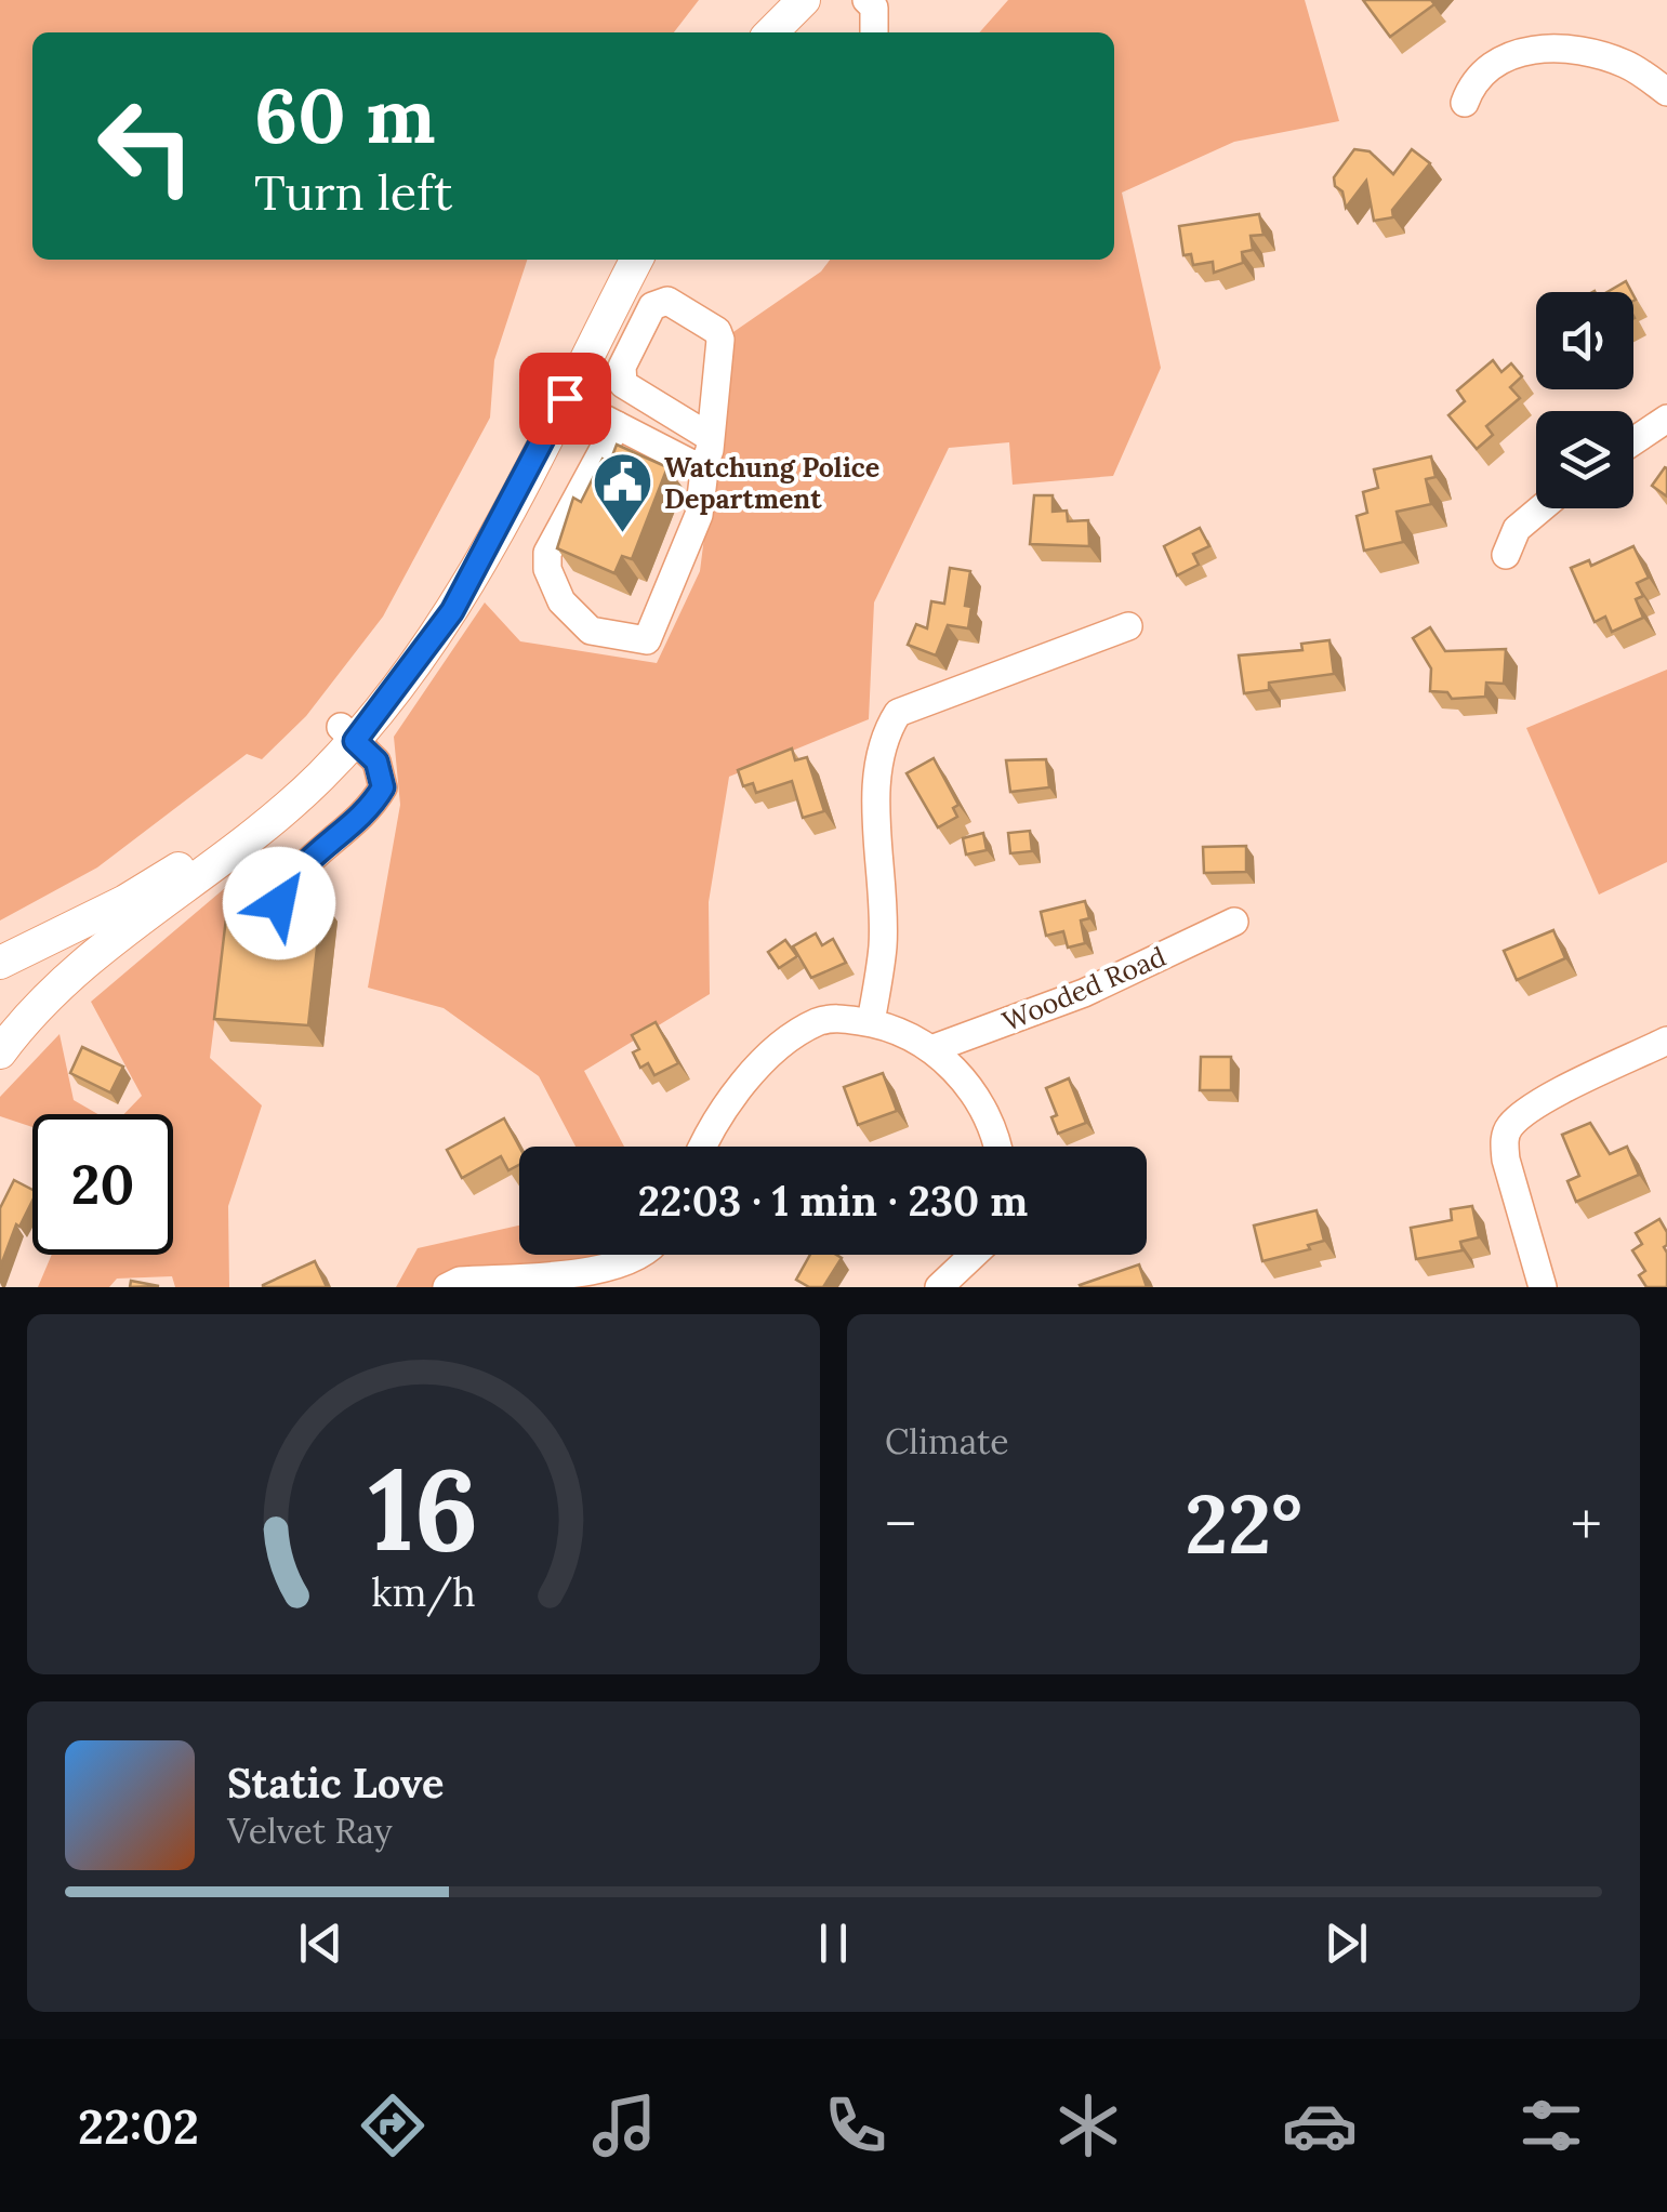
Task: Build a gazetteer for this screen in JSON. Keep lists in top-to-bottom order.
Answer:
{
  "streets": {
    "street": ["Wooded Road"]
  },
  "places": {
    "public building": ["Watchung Police Department"]
  },
  "page": {
    "turn": ["60 m", "Turn left"],
    "limit": "20",
    "trip": "22:03 · 1 min · 230 m",
    "tile": "Climate",
    "heat": ["−", "22°", "+"],
    "song": ["Static Love", "Velvet Ray"],
    "tabs": "22:02",
    "gauge": ["16", "km/h"]
  }
}
